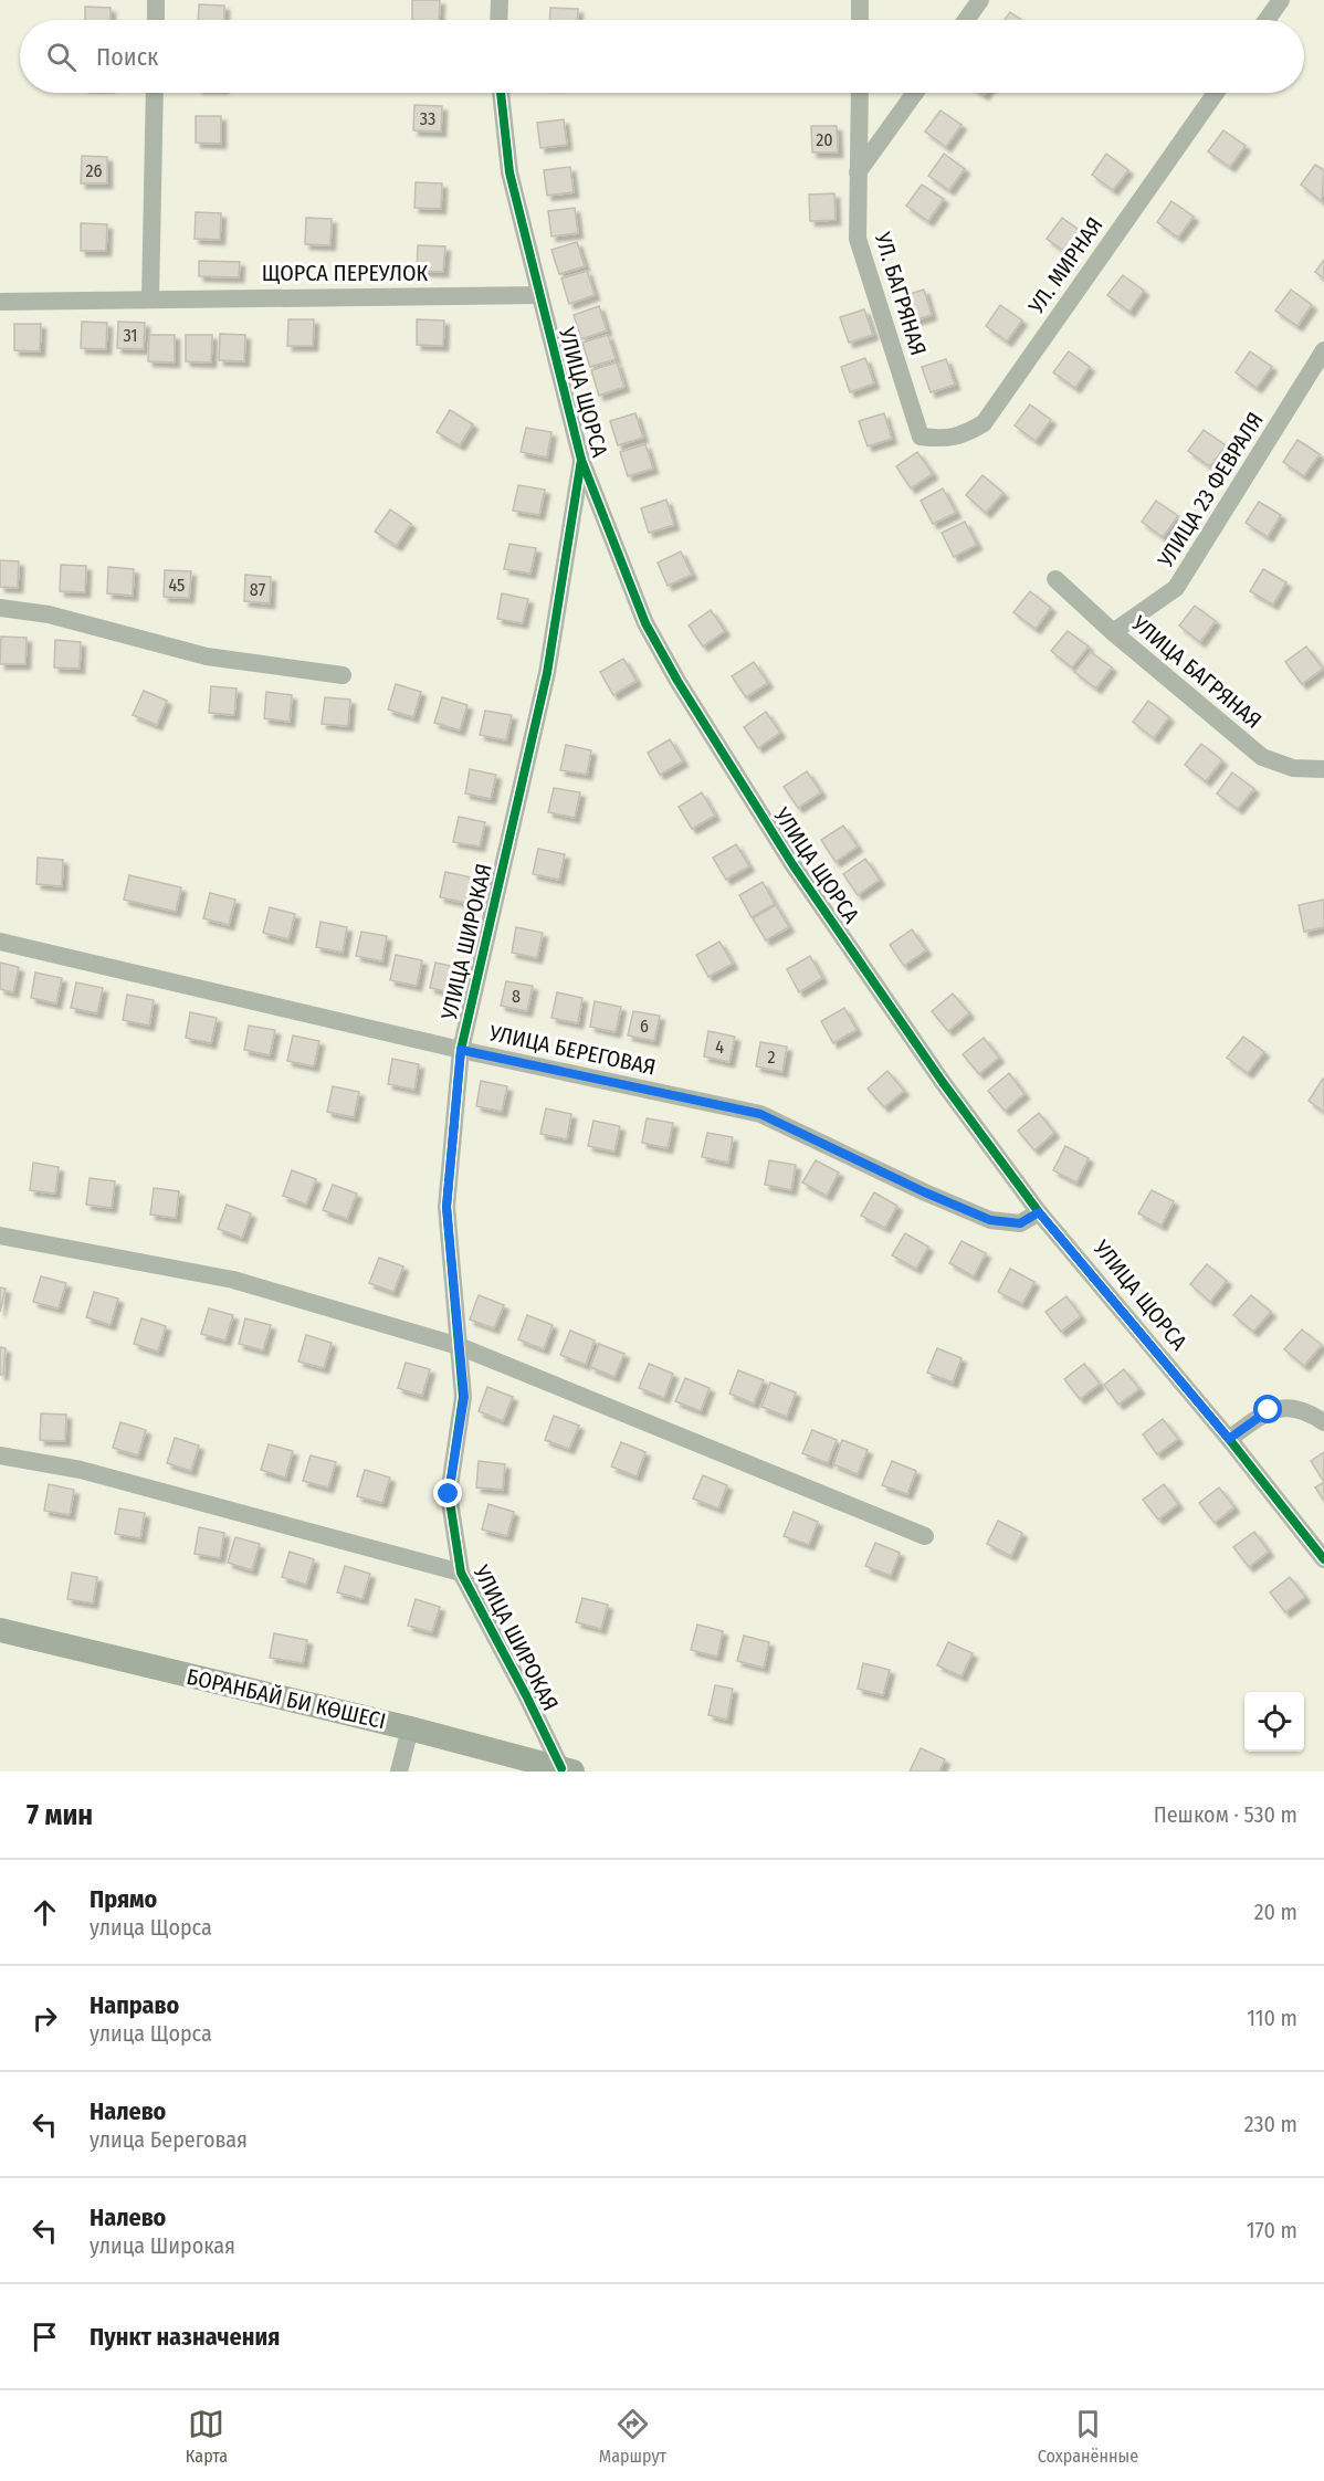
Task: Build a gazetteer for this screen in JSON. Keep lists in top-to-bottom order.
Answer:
{
  "streets": {
    "main road": ["БОРАНБАЙ БИ КӨШЕСІ"],
    "street": [
      "УЛ. МИРНАЯ",
      "ЩОРСА ПЕРЕУЛОК",
      "УЛ. БАГРЯНАЯ",
      "УЛИЦА ЩОРСА",
      "УЛИЦА 23 ФЕВРАЛЯ",
      "УЛИЦА БАГРЯНАЯ",
      "УЛИЦА ШИРОКАЯ",
      "УЛИЦА БЕРЕГОВАЯ"
    ]
  },
  "crossings": [
    ["УЛ. МИРНАЯ", "УЛ. БАГРЯНАЯ"],
    ["ЩОРСА ПЕРЕУЛОК", "УЛИЦА ЩОРСА"],
    ["УЛИЦА ЩОРСА", "УЛИЦА ШИРОКАЯ"],
    ["УЛИЦА ЩОРСА", "УЛИЦА БЕРЕГОВАЯ"],
    ["УЛИЦА 23 ФЕВРАЛЯ", "УЛИЦА БАГРЯНАЯ"],
    ["УЛИЦА ШИРОКАЯ", "УЛИЦА БЕРЕГОВАЯ"],
    ["УЛИЦА ШИРОКАЯ", "БОРАНБАЙ БИ КӨШЕСІ"]
  ],
  "house_numbers": [
    "33",
    "20",
    "26",
    "31",
    "45",
    "87",
    "8",
    "6",
    "4",
    "2"
  ],
  "page": {
    "search": "Поиск",
    "heading": ["7 мин", "Пешком · 530 m"],
    "list": [
      ["Прямо", "улица Щорса", "20 m"],
      ["Направо", "улица Щорса", "110 m"],
      ["Налево", "улица Береговая", "230 m"],
      ["Налево", "улица Широкая", "170 m"],
      "Пункт назначения"
    ],
    "nav": ["Карта", "Маршрут", "Сохранённые"]
  }
}
